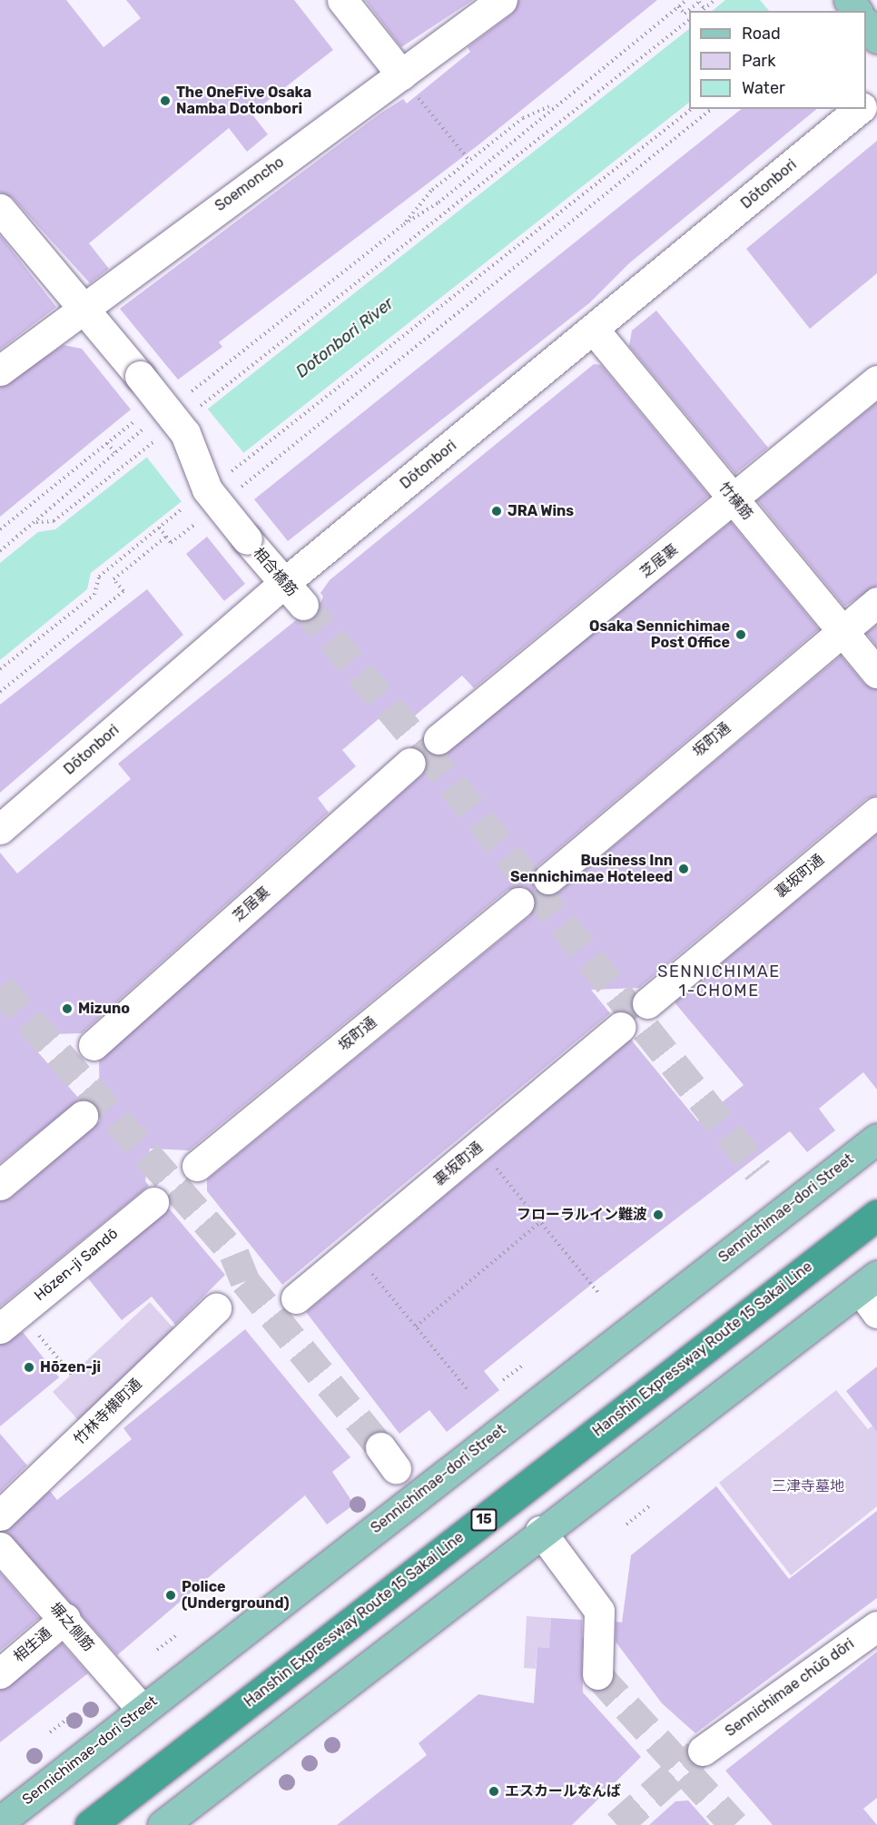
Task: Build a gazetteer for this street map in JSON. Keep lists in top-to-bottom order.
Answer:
{
  "streets": {
    "highway": ["Hanshin Expressway Route 15 Sakai Line", "15"],
    "main road": ["Sennichimae-dori Street"],
    "street": [
      "Soemoncho",
      "Dōtonbori",
      "竹横筋",
      "芝居裏",
      "相合橋筋",
      "坂町通",
      "裏坂町通",
      "Hōzen-ji Sandō",
      "竹林寺横町通",
      "塀之側筋",
      "相生通",
      "Sennichimae chūō dōri"
    ]
  },
  "crossings": [
    ["Soemoncho", "相合橋筋"],
    ["Dōtonbori", "竹横筋"],
    ["Dōtonbori", "相合橋筋"],
    ["竹横筋", "芝居裏"],
    ["竹横筋", "坂町通"],
    ["Sennichimae-dori Street", "塀之側筋"],
    ["塀之側筋", "相生通"]
  ],
  "districts": ["SENNICHIMAE 1-CHOME"],
  "water": ["Dotonbori River"],
  "parks": ["三津寺墓地"],
  "places": [
    "The OneFive Osaka Namba Dotonbori",
    "JRA Wins",
    "Osaka Sennichimae Post Office",
    "Business Inn Sennichimae Hoteleed",
    "Mizuno",
    "フローラルイン難波",
    "Hōzen-ji",
    "Police (Underground)",
    "エスカールなんば"
  ],
  "legend": ["Road", "Park", "Water"]
}
